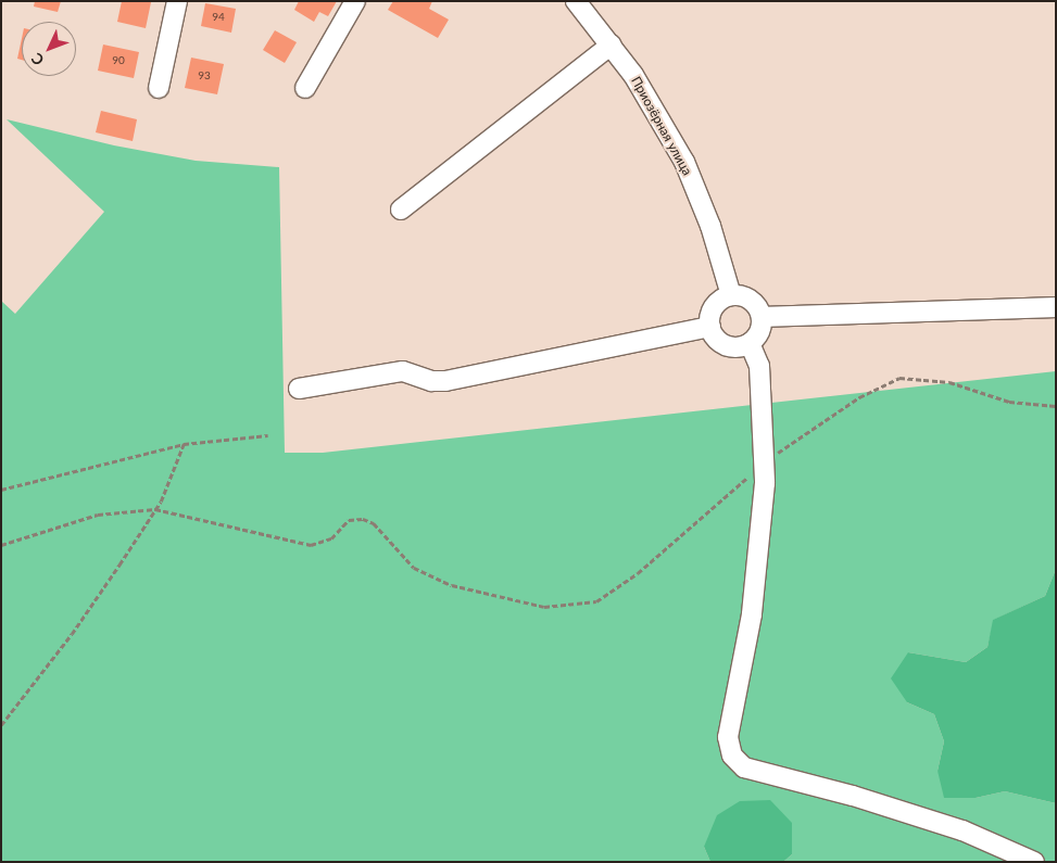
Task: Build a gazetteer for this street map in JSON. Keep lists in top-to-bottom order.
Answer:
{
  "streets": {
    "street": ["Приозёрная улица"]
  },
  "house_numbers": ["94", "90", "93"],
  "north": "bottom left"
}
